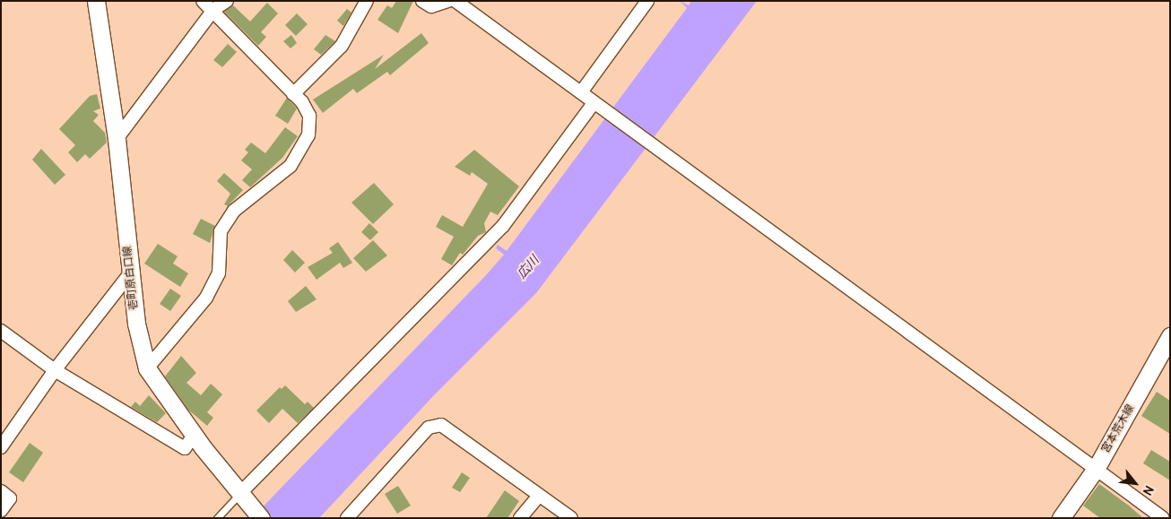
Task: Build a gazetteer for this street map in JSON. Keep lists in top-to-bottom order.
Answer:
{
  "streets": {
    "main road": ["壱町原白口線", "宮本荒木線"]
  },
  "water": ["広川"],
  "north": "bottom right"
}
